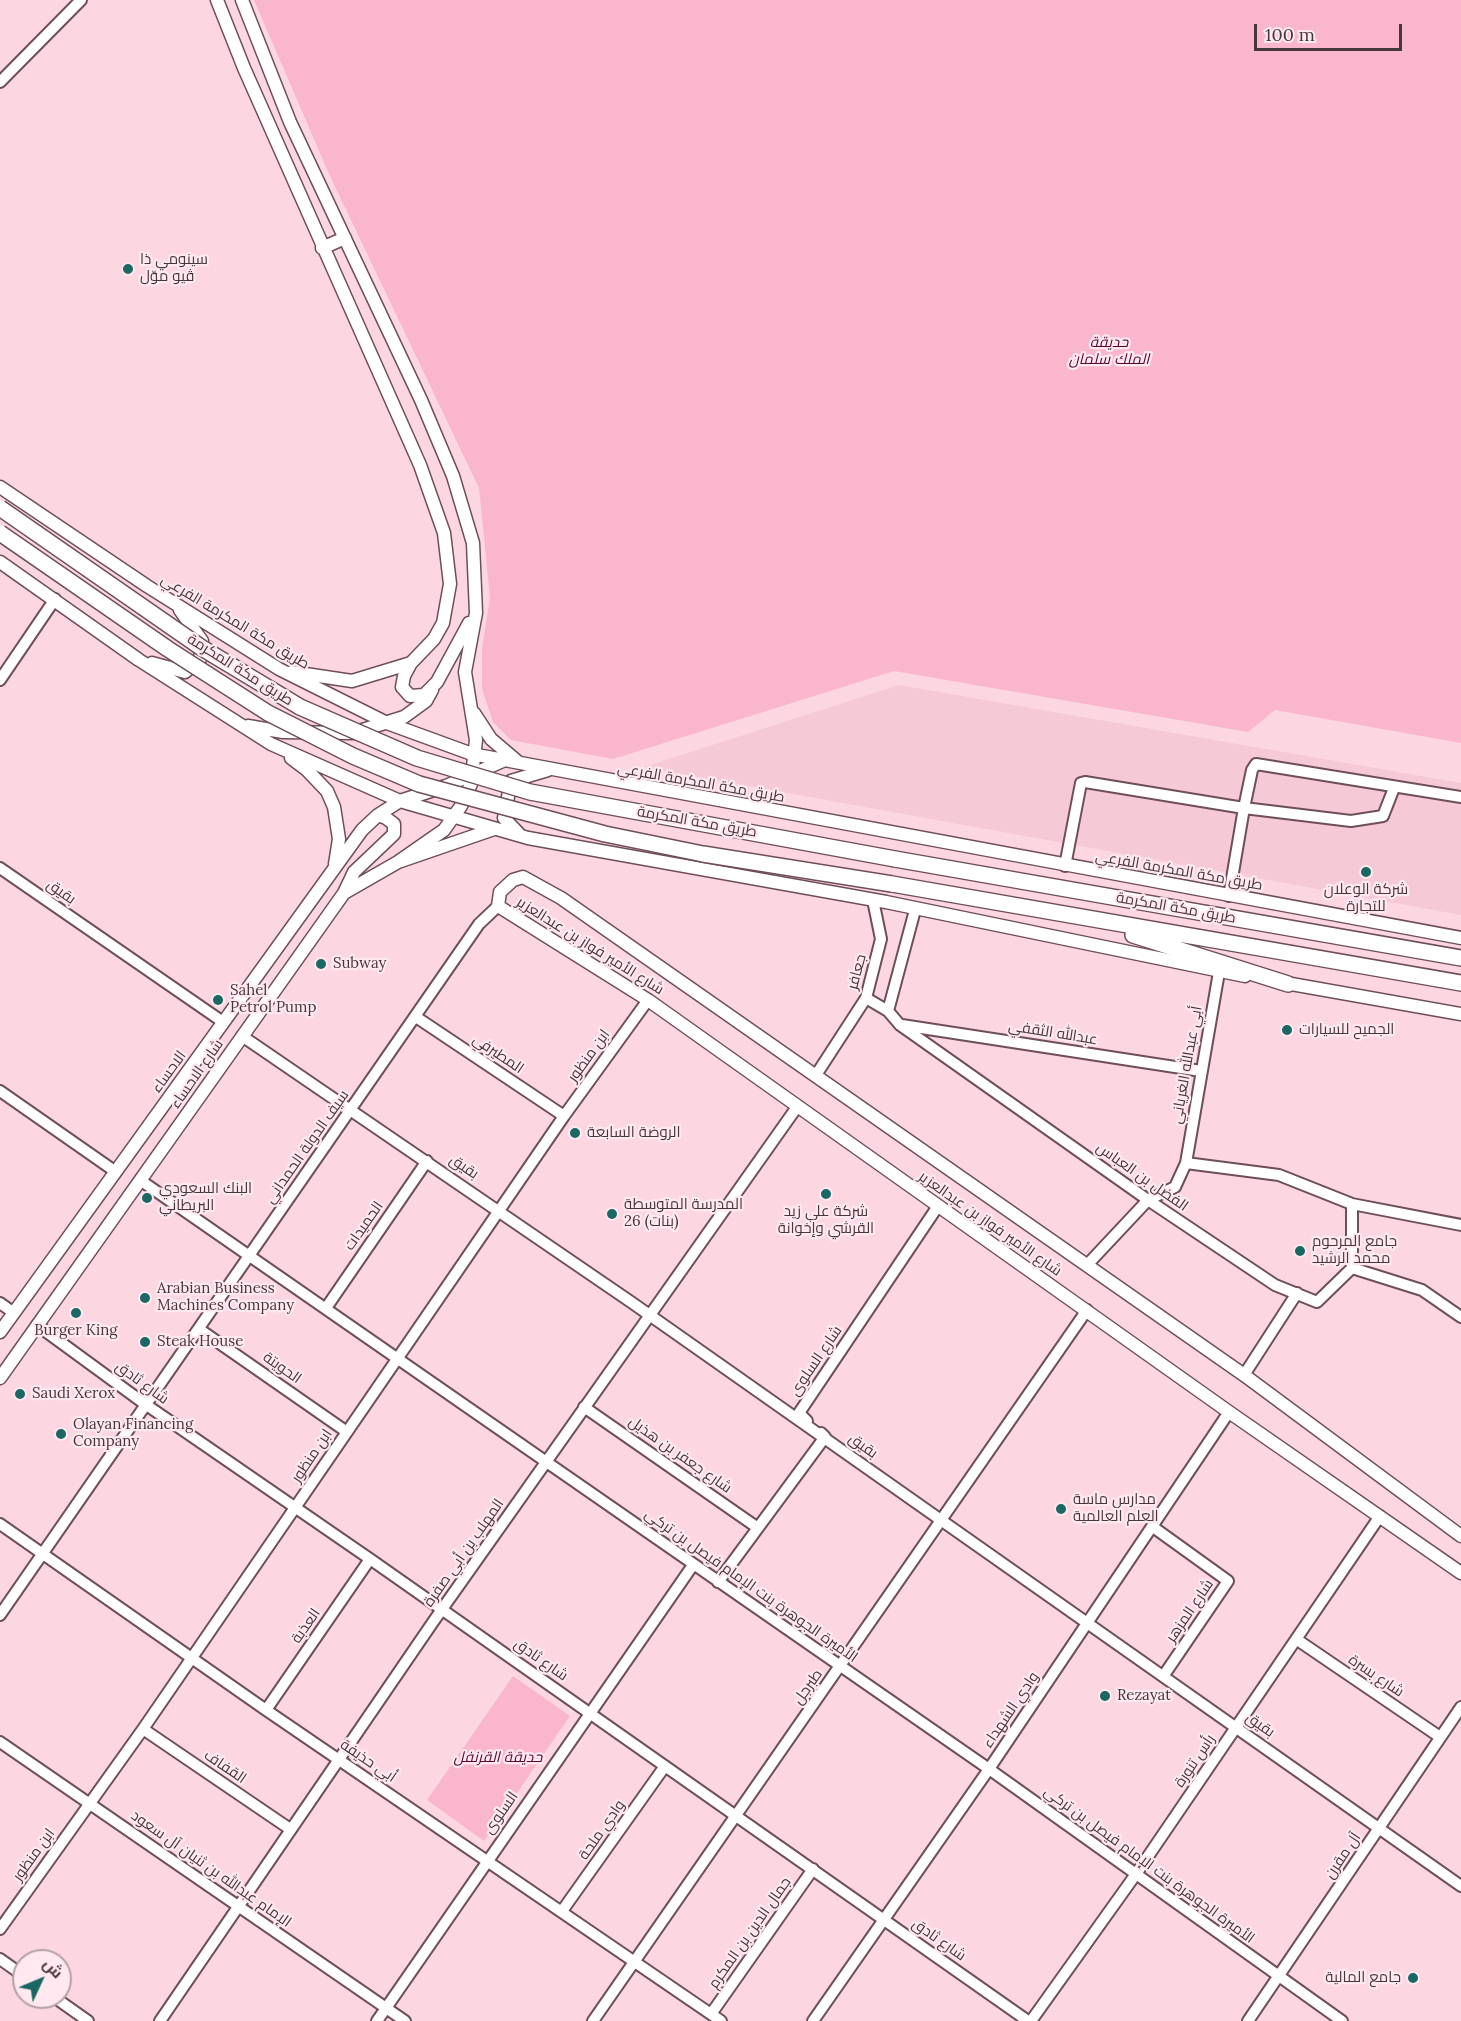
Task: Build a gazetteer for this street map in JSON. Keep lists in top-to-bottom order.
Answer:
{
  "streets": {
    "highway": ["طريق مكة المكرمة"],
    "main road": [
      "طريق مكة المكرمة الفرعي",
      "شارع الأمير فواز بن عبدالعزير",
      "الاحساء",
      "شارع الاحساء"
    ],
    "street": [
      "بقيق",
      "جعافر",
      "عبدالله الثقفي",
      "المطيرفي",
      "ابن منظور",
      "أبي عبدالله الغرياني",
      "سيف الدولة الحمداني",
      "الفضل بن العباس",
      "الحميدات",
      "شارع السلوى",
      "الحويتة",
      "شارع ثادق",
      "شارع جعفر بن هذيل",
      "المهلب بن أبي صفرة",
      "الأميرة الجوهرة بنت الإمام فيصل بن تركي",
      "شارع المزهر",
      "العذبة",
      "شارع بسرة",
      "طبرجل",
      "وادي الشهداء",
      "أبي حذيفة",
      "رأس تنورة",
      "القفاف",
      "السلوى",
      "وادي ملحة",
      "آل مقرن",
      "الإمام عبدالله بن ثنيان آل سعود",
      "جمال الدين بن المكرم"
    ]
  },
  "crossings": [
    ["بقيق", "ابن منظور"],
    ["بقيق", "الاحساء"],
    ["بقيق", "شارع الاحساء"],
    ["بقيق", "سيف الدولة الحمداني"],
    ["بقيق", "الحميدات"],
    ["بقيق", "شارع السلوى"],
    ["بقيق", "المهلب بن أبي صفرة"],
    ["بقيق", "شارع المزهر"],
    ["بقيق", "طبرجل"],
    ["بقيق", "وادي الشهداء"],
    ["بقيق", "رأس تنورة"],
    ["بقيق", "آل مقرن"],
    ["شارع الأمير فواز بن عبدالعزير", "جعافر"],
    ["شارع الأمير فواز بن عبدالعزير", "ابن منظور"],
    ["شارع الأمير فواز بن عبدالعزير", "سيف الدولة الحمداني"],
    ["شارع الأمير فواز بن عبدالعزير", "شارع السلوى"],
    ["شارع الأمير فواز بن عبدالعزير", "المهلب بن أبي صفرة"],
    ["شارع الأمير فواز بن عبدالعزير", "طبرجل"],
    ["شارع الأمير فواز بن عبدالعزير", "وادي الشهداء"],
    ["شارع الأمير فواز بن عبدالعزير", "رأس تنورة"],
    ["جعافر", "الفضل بن العباس"],
    ["عبدالله الثقفي", "أبي عبدالله الغرياني"],
    ["عبدالله الثقفي", "الفضل بن العباس"],
    ["المطيرفي", "ابن منظور"],
    ["المطيرفي", "سيف الدولة الحمداني"],
    ["ابن منظور", "الحويتة"],
    ["ابن منظور", "شارع ثادق"],
    ["ابن منظور", "الأميرة الجوهرة بنت الإمام فيصل بن تركي"],
    ["ابن منظور", "أبي حذيفة"],
    ["ابن منظور", "القفاف"],
    ["ابن منظور", "الإمام عبدالله بن ثنيان آل سعود"],
    ["أبي عبدالله الغرياني", "الفضل بن العباس"],
    ["الاحساء", "شارع الاحساء"],
    ["شارع الاحساء", "شارع ثادق"],
    ["شارع الاحساء", "الأميرة الجوهرة بنت الإمام فيصل بن تركي"],
    ["سيف الدولة الحمداني", "الحويتة"],
    ["سيف الدولة الحمداني", "شارع ثادق"],
    ["سيف الدولة الحمداني", "الأميرة الجوهرة بنت الإمام فيصل بن تركي"],
    ["سيف الدولة الحمداني", "أبي حذيفة"],
    ["الحميدات", "الأميرة الجوهرة بنت الإمام فيصل بن تركي"],
    ["شارع ثادق", "المهلب بن أبي صفرة"],
    ["شارع ثادق", "العذبة"],
    ["شارع ثادق", "طبرجل"],
    ["شارع ثادق", "وادي الشهداء"],
    ["شارع ثادق", "رأس تنورة"],
    ["شارع ثادق", "السلوى"],
    ["شارع ثادق", "وادي ملحة"],
    ["شارع ثادق", "جمال الدين بن المكرم"],
    ["شارع جعفر بن هذيل", "المهلب بن أبي صفرة"],
    ["المهلب بن أبي صفرة", "الأميرة الجوهرة بنت الإمام فيصل بن تركي"],
    ["المهلب بن أبي صفرة", "أبي حذيفة"],
    ["المهلب بن أبي صفرة", "القفاف"],
    ["المهلب بن أبي صفرة", "الإمام عبدالله بن ثنيان آل سعود"],
    ["الأميرة الجوهرة بنت الإمام فيصل بن تركي", "طبرجل"],
    ["الأميرة الجوهرة بنت الإمام فيصل بن تركي", "وادي الشهداء"],
    ["الأميرة الجوهرة بنت الإمام فيصل بن تركي", "رأس تنورة"],
    ["الأميرة الجوهرة بنت الإمام فيصل بن تركي", "السلوى"],
    ["الأميرة الجوهرة بنت الإمام فيصل بن تركي", "آل مقرن"],
    ["شارع المزهر", "وادي الشهداء"],
    ["العذبة", "أبي حذيفة"],
    ["شارع بسرة", "رأس تنورة"],
    ["شارع بسرة", "آل مقرن"],
    ["طبرجل", "أبي حذيفة"],
    ["أبي حذيفة", "السلوى"],
    ["أبي حذيفة", "وادي ملحة"],
    ["أبي حذيفة", "جمال الدين بن المكرم"],
    ["السلوى", "الإمام عبدالله بن ثنيان آل سعود"]
  ],
  "parks": ["حديقة الملك سلمان", "حديقة القرنفل"],
  "places": [
    "سينومي ذا ڤيو موّل",
    "شركة الوعلان للتجارة",
    "Subway",
    "Sahel Petrol Pump",
    "الجميح للسيارات",
    "الروضة السابعة",
    "شركة علي زيد القرشي وإخوانة",
    "البنك السعودي البريطاني",
    "المدرسة المتوسطة 26 (بنات)",
    "جامع المرحوم محمد الرشيد",
    "Arabian Business Machines Company",
    "Burger King",
    "Steak House",
    "Saudi Xerox",
    "Olayan Financing Company",
    "مدارس ماسة العلم العالمية",
    "Rezayat",
    "جامع المالية"
  ],
  "scale_bar": "100 m",
  "north": "top right"
}
